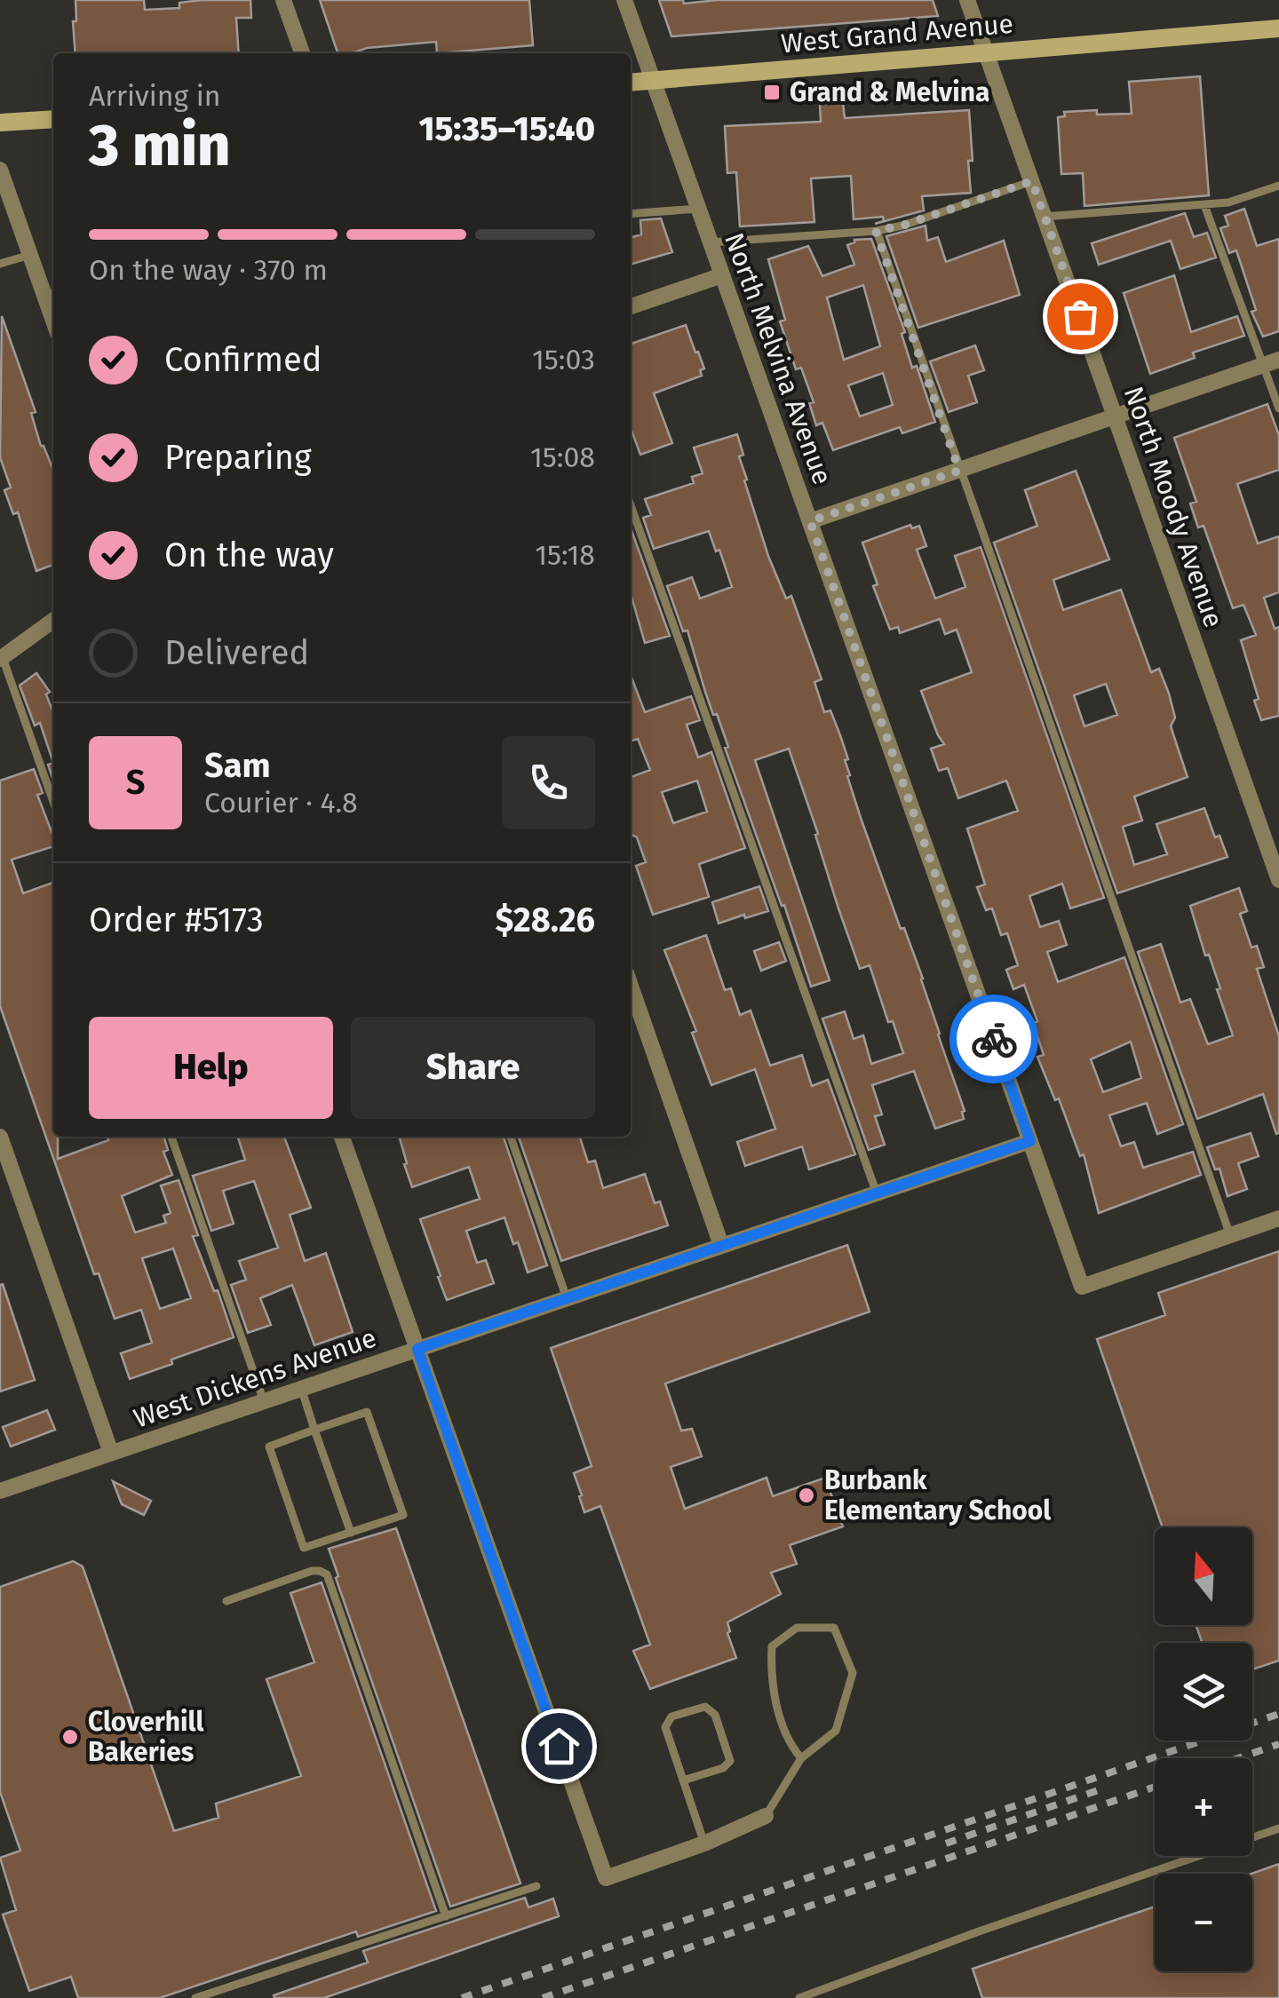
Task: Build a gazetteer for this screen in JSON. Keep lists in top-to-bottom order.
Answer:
{
  "streets": {
    "main road": ["West Grand Avenue"],
    "street": ["North Melvina Avenue", "North Moody Avenue", "West Dickens Avenue"]
  },
  "crossings": [
    ["West Grand Avenue", "North Melvina Avenue"],
    ["West Grand Avenue", "North Moody Avenue"],
    ["North Melvina Avenue", "West Dickens Avenue"]
  ],
  "places": {
    "transit": ["Grand & Melvina"],
    "other": ["Burbank Elementary School", "Cloverhill Bakeries"]
  },
  "north": "top",
  "page": {
    "heading": ["3 min", "Arriving in", "15:35–15:40"],
    "panel": [
      "Sam",
      "Courier · 4.8",
      "Order #5173",
      "$28.26"
    ],
    "bar": "On the way · 370 m",
    "list": [
      ["Confirmed", "15:03"],
      ["Preparing", "15:08"],
      ["On the way", "15:18"],
      "Delivered"
    ],
    "round": "S",
    "buttons": ["Help", "Share"],
    "map_buttons": ["+", "−"]
  }
}
